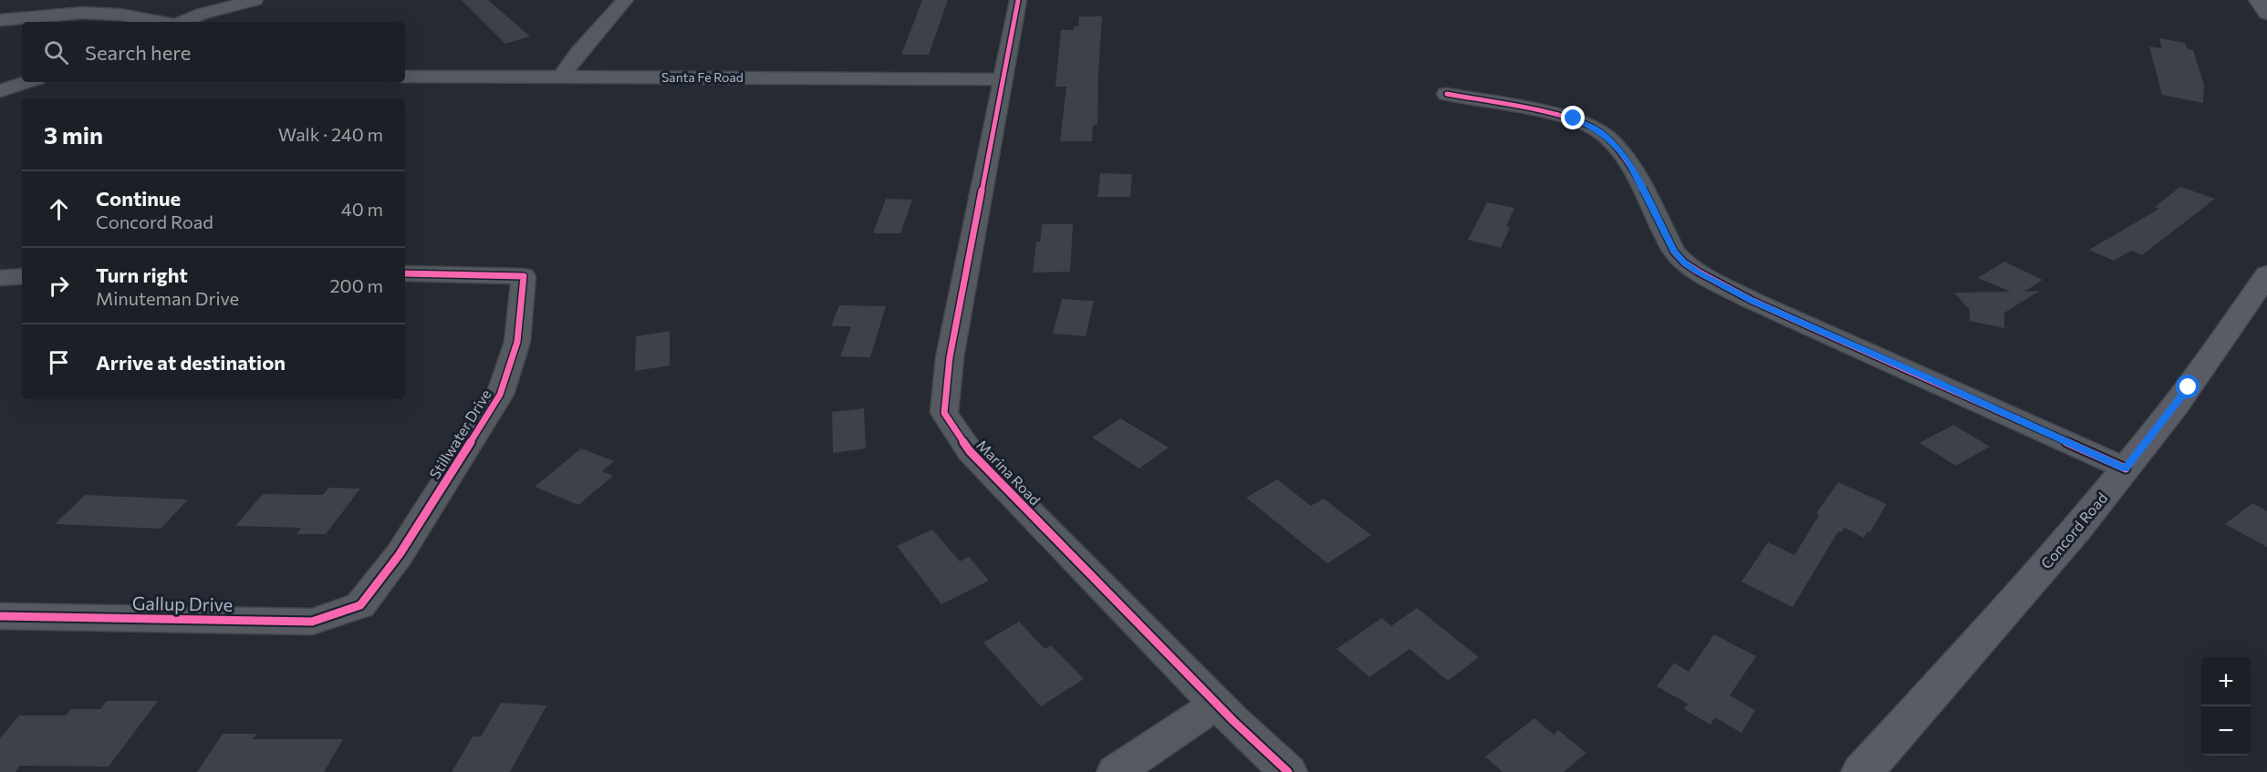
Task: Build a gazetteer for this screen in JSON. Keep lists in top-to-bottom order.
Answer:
{
  "streets": {
    "main road": ["Concord Road"],
    "street": [
      "Santa Fe Road",
      "Stillwater Drive",
      "Marina Road",
      "Gallup Drive"
    ]
  },
  "crossings": [
    ["Santa Fe Road", "Marina Road"],
    ["Stillwater Drive", "Gallup Drive"]
  ],
  "page": {
    "search": "Search here",
    "heading": ["3 min", "Walk · 240 m"],
    "list": [
      ["Continue", "Concord Road", "40 m"],
      ["Turn right", "Minuteman Drive", "200 m"],
      "Arrive at destination"
    ],
    "map_buttons": ["+", "−"]
  }
}
